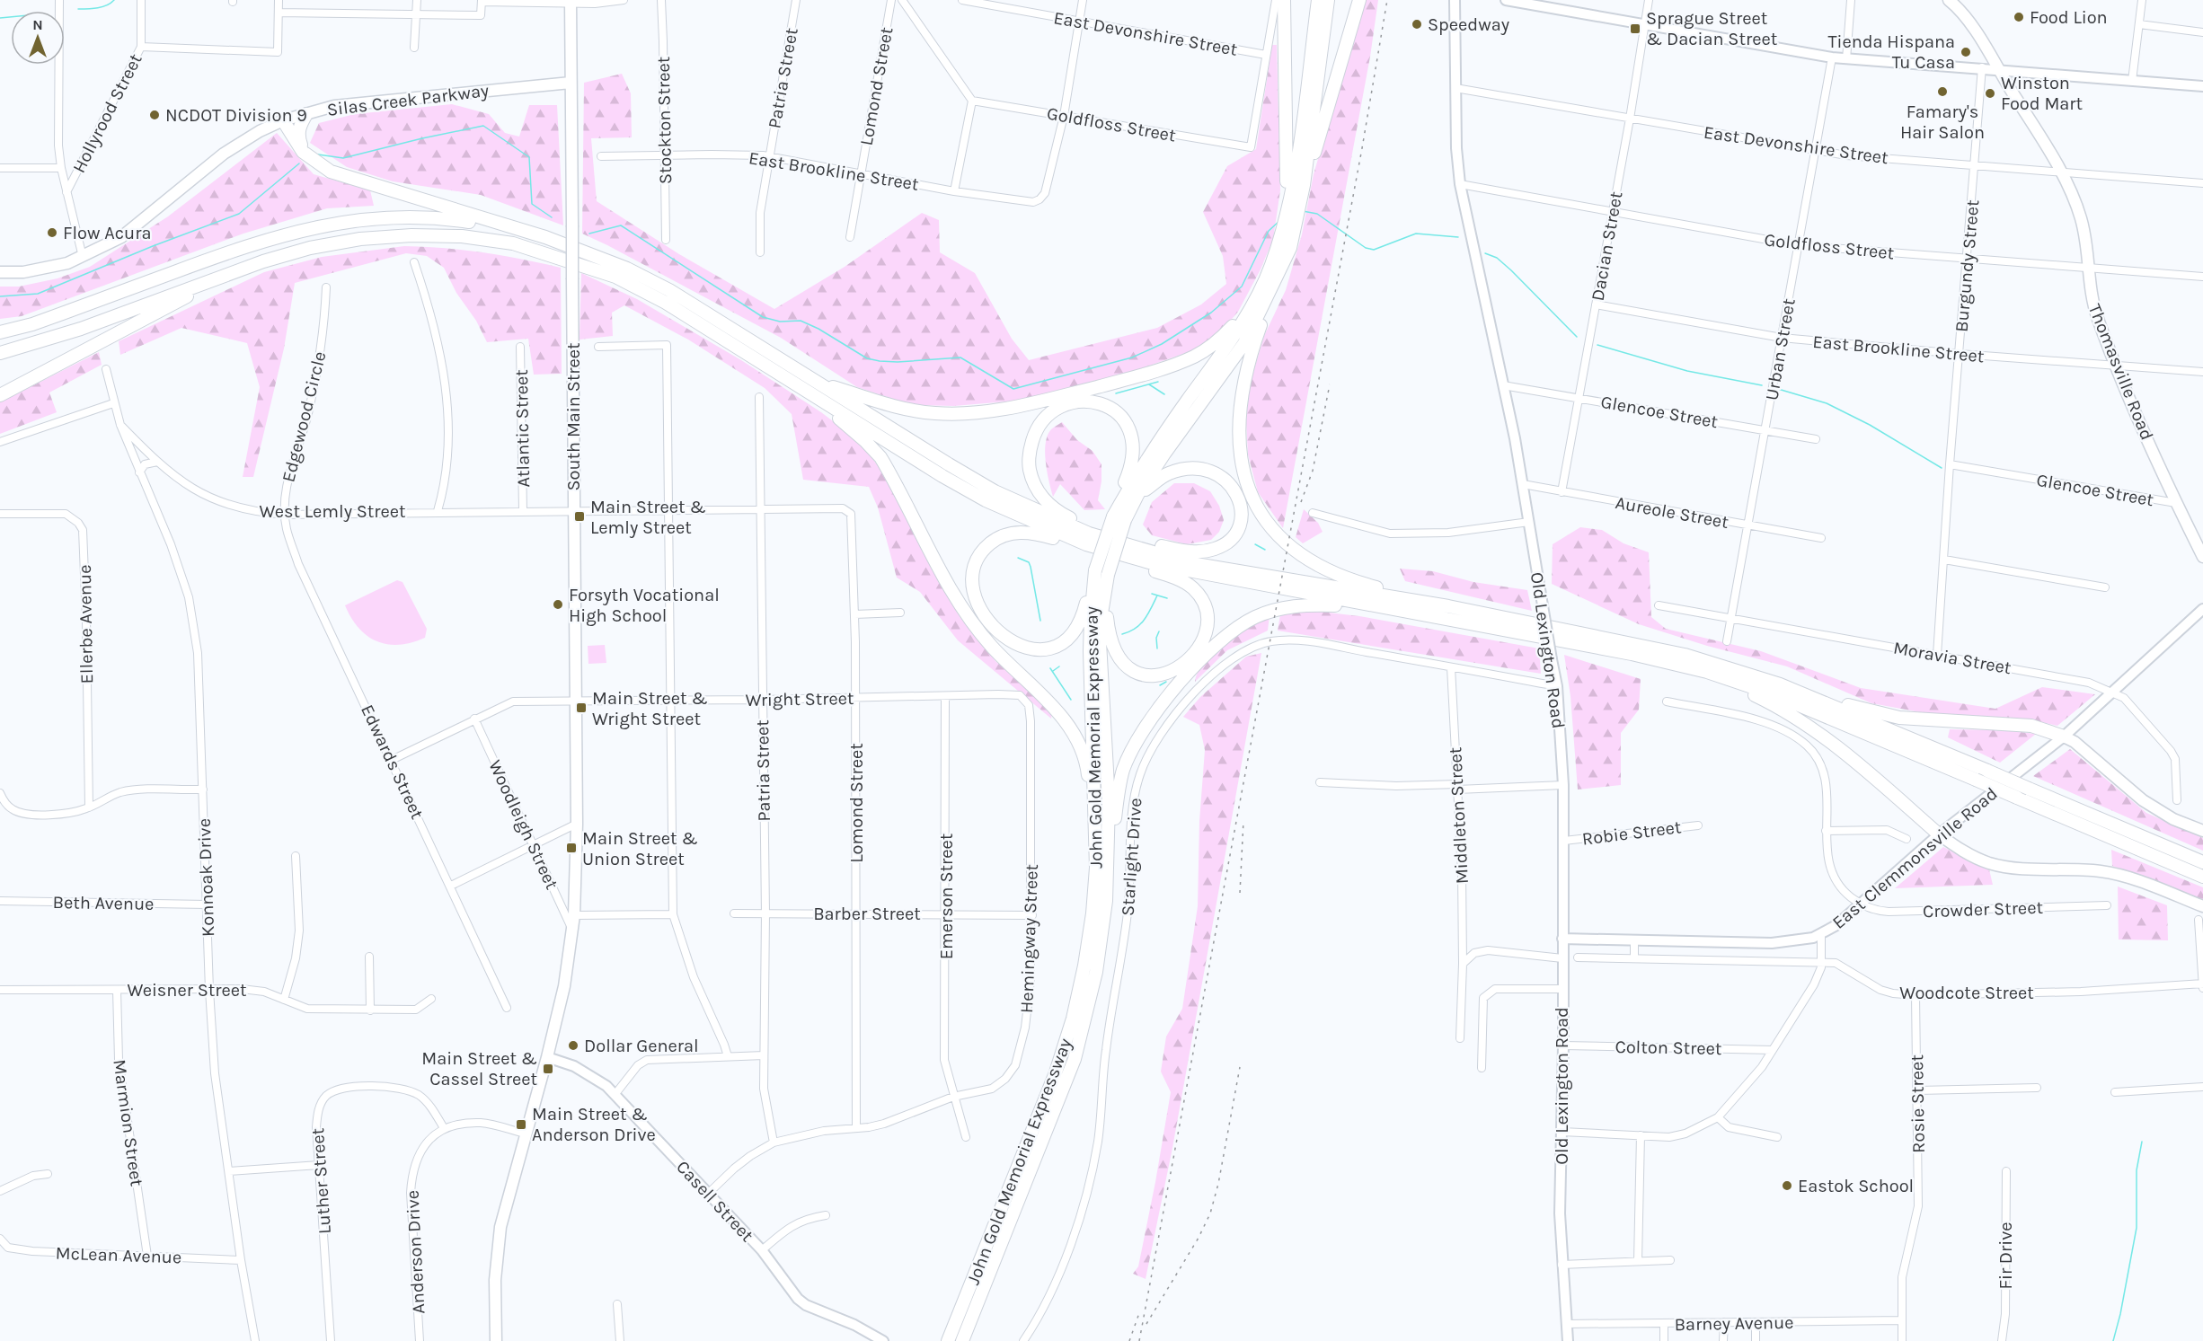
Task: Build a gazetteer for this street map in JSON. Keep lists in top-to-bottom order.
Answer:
{
  "streets": {
    "highway": ["John Gold Memorial Expressway"],
    "main road": [
      "Silas Creek Parkway",
      "Thomasville Road",
      "South Main Street",
      "Old Lexington Road",
      "East Clemmonsville Road",
      "Casell Street"
    ],
    "street": [
      "East Devonshire Street",
      "Patria Street",
      "Lomond Street",
      "Hollyrood Street",
      "Stockton Street",
      "Goldfloss Street",
      "East Brookline Street",
      "Dacian Street",
      "Burgundy Street",
      "Urban Street",
      "Glencoe Street",
      "Edgewood Circle",
      "Atlantic Street",
      "West Lemly Street",
      "Aureole Street",
      "Ellerbe Avenue",
      "Moravia Street",
      "Wright Street",
      "Edwards Street",
      "Middleton Street",
      "Woodleigh Street",
      "Robie Street",
      "Starlight Drive",
      "Konnoak Drive",
      "Emerson Street",
      "Beth Avenue",
      "Crowder Street",
      "Barber Street",
      "Hemingway Street",
      "Weisner Street",
      "Woodcote Street",
      "Colton Street",
      "Rosie Street",
      "Marmion Street",
      "Luther Street",
      "Anderson Drive",
      "McLean Avenue",
      "Fir Drive",
      "Barney Avenue"
    ]
  },
  "crossings": [
    ["East Devonshire Street", "Goldfloss Street"],
    ["East Devonshire Street", "Dacian Street"],
    ["East Devonshire Street", "Burgundy Street"],
    ["East Devonshire Street", "Urban Street"],
    ["East Devonshire Street", "Thomasville Road"],
    ["East Devonshire Street", "Old Lexington Road"],
    ["Patria Street", "East Brookline Street"],
    ["Patria Street", "West Lemly Street"],
    ["Patria Street", "Wright Street"],
    ["Patria Street", "Barber Street"],
    ["Patria Street", "Hemingway Street"],
    ["Lomond Street", "East Brookline Street"],
    ["Lomond Street", "West Lemly Street"],
    ["Lomond Street", "Wright Street"],
    ["Lomond Street", "Barber Street"],
    ["Lomond Street", "Hemingway Street"],
    ["Silas Creek Parkway", "South Main Street"],
    ["Stockton Street", "East Brookline Street"],
    ["Goldfloss Street", "East Brookline Street"],
    ["Goldfloss Street", "Dacian Street"],
    ["Goldfloss Street", "Burgundy Street"],
    ["Goldfloss Street", "Urban Street"],
    ["Goldfloss Street", "Thomasville Road"],
    ["Goldfloss Street", "Old Lexington Road"],
    ["East Brookline Street", "Dacian Street"],
    ["East Brookline Street", "Burgundy Street"],
    ["East Brookline Street", "Urban Street"],
    ["East Brookline Street", "Thomasville Road"],
    ["Dacian Street", "Glencoe Street"],
    ["Dacian Street", "Aureole Street"],
    ["Burgundy Street", "Glencoe Street"],
    ["Burgundy Street", "Moravia Street"],
    ["Urban Street", "Glencoe Street"],
    ["Urban Street", "Aureole Street"],
    ["Urban Street", "Moravia Street"],
    ["Thomasville Road", "Glencoe Street"],
    ["Glencoe Street", "Old Lexington Road"],
    ["Edgewood Circle", "West Lemly Street"],
    ["Edgewood Circle", "Edwards Street"],
    ["South Main Street", "West Lemly Street"],
    ["South Main Street", "Wright Street"],
    ["South Main Street", "Woodleigh Street"],
    ["South Main Street", "Casell Street"],
    ["Atlantic Street", "West Lemly Street"],
    ["West Lemly Street", "Edwards Street"],
    ["West Lemly Street", "Konnoak Drive"],
    ["Aureole Street", "Old Lexington Road"],
    ["Old Lexington Road", "Robie Street"],
    ["Old Lexington Road", "Starlight Drive"],
    ["Old Lexington Road", "East Clemmonsville Road"],
    ["Old Lexington Road", "Colton Street"],
    ["Old Lexington Road", "Barney Avenue"],
    ["Moravia Street", "East Clemmonsville Road"],
    ["Wright Street", "Edwards Street"],
    ["Wright Street", "Woodleigh Street"],
    ["Wright Street", "Emerson Street"],
    ["Wright Street", "Hemingway Street"],
    ["Middleton Street", "Starlight Drive"],
    ["East Clemmonsville Road", "Crowder Street"],
    ["Konnoak Drive", "Beth Avenue"],
    ["Konnoak Drive", "Weisner Street"],
    ["Konnoak Drive", "McLean Avenue"],
    ["Emerson Street", "Barber Street"],
    ["Emerson Street", "Hemingway Street"],
    ["Barber Street", "Hemingway Street"],
    ["Hemingway Street", "Casell Street"],
    ["Weisner Street", "Marmion Street"],
    ["Woodcote Street", "Rosie Street"],
    ["Rosie Street", "Barney Avenue"],
    ["Marmion Street", "McLean Avenue"],
    ["Luther Street", "Anderson Drive"]
  ],
  "places": {
    "other": [
      "Food Lion",
      "Speedway",
      "Tienda Hispana Tu Casa",
      "Famary's Hair Salon",
      "Winston Food Mart",
      "NCDOT Division 9",
      "Flow Acura",
      "Forsyth Vocational High School",
      "Dollar General",
      "Eastok School"
    ],
    "transit": [
      "Sprague Street & Dacian Street",
      "Main Street & Lemly Street",
      "Main Street & Wright Street",
      "Main Street & Union Street",
      "Main Street & Cassel Street",
      "Main Street & Anderson Drive"
    ]
  },
  "north": "top"
}
